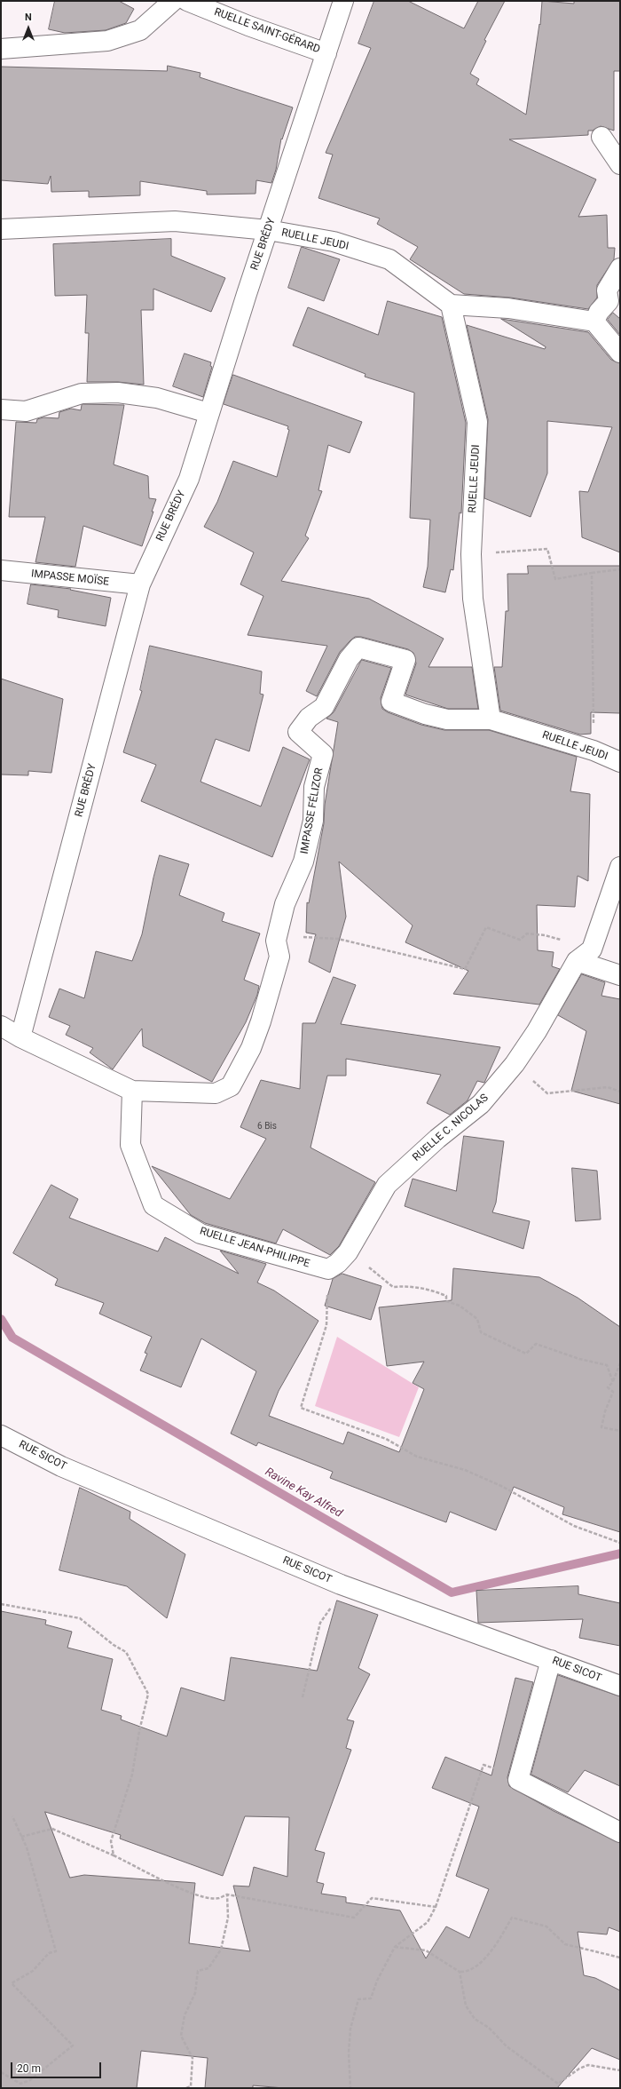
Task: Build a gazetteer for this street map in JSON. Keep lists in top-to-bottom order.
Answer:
{
  "streets": {
    "street": [
      "RUELLE SAINT-GÉRARD",
      "RUELLE JEUDI",
      "RUE BRÉDY",
      "IMPASSE MOÏSE",
      "IMPASSE FÉLIZOR",
      "RUELLE C. NICOLAS",
      "RUELLE JEAN-PHILIPPE",
      "RUE SICOT"
    ]
  },
  "crossings": [
    ["RUELLE SAINT-GÉRARD", "RUE BRÉDY"],
    ["RUELLE JEUDI", "RUE BRÉDY"],
    ["RUELLE JEUDI", "IMPASSE FÉLIZOR"],
    ["RUE BRÉDY", "IMPASSE MOÏSE"],
    ["IMPASSE FÉLIZOR", "RUELLE JEAN-PHILIPPE"],
    ["RUELLE C. NICOLAS", "RUELLE JEAN-PHILIPPE"]
  ],
  "water": ["Ravine Kay Alfred"],
  "house_numbers": ["6 Bis"],
  "scale_bar": "20 m",
  "north": "top"
}
